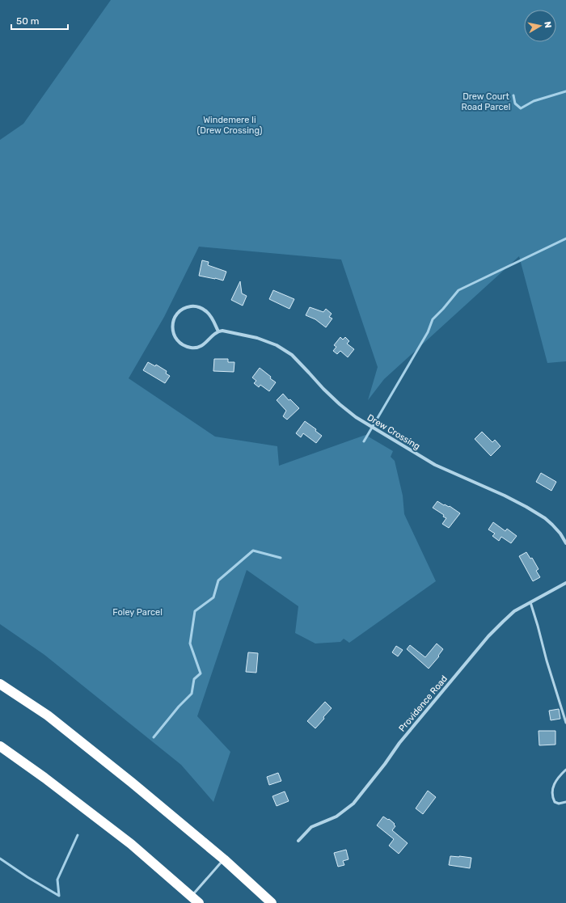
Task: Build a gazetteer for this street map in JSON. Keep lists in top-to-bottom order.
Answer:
{
  "streets": {
    "street": ["Drew Crossing", "Providence Road"]
  },
  "parks": ["Drew Court Road Parcel", "Windemere Ii (Drew Crossing)", "Foley Parcel"],
  "scale_bar": "50 m",
  "north": "right"
}
